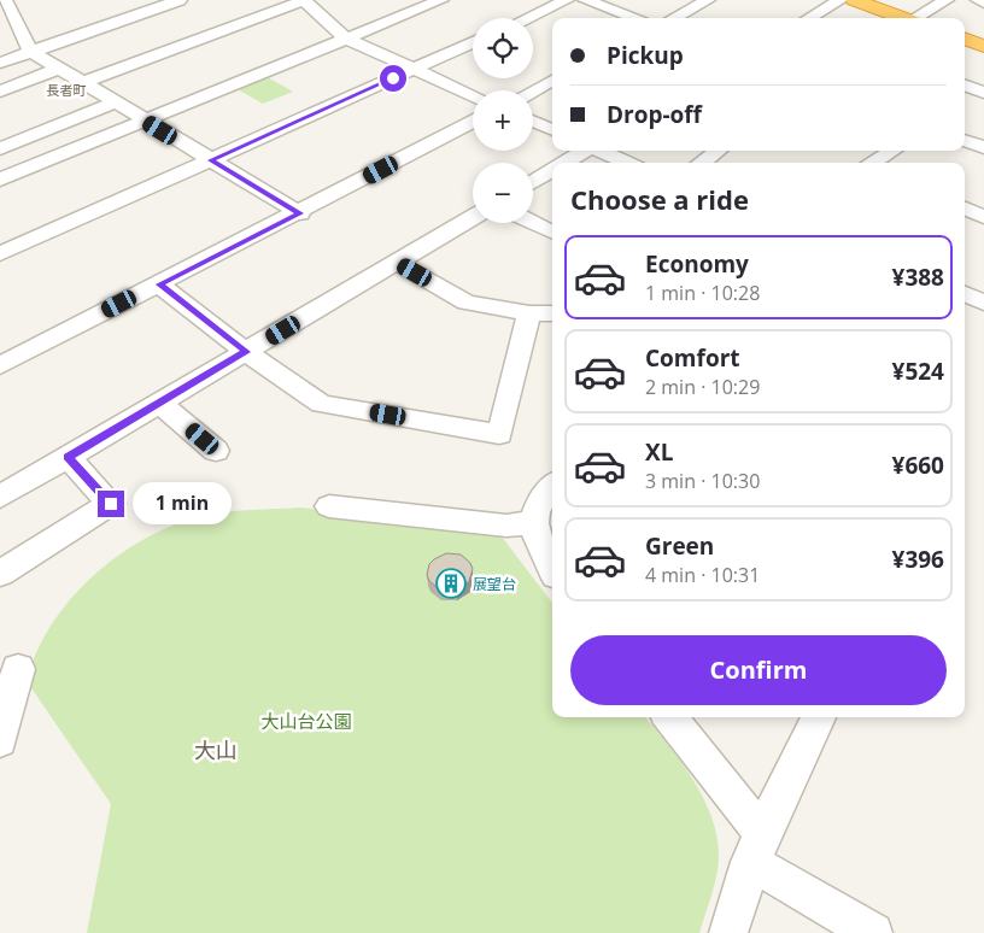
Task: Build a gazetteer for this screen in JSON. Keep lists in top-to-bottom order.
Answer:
{
  "districts": ["長者町", "大山"],
  "parks": ["大山台公園"],
  "places": {
    "building": ["展望台"]
  },
  "page": {
    "map_buttons": ["+", "−"],
    "banner": ["Pickup", "Drop-off"],
    "heading": "Choose a ride",
    "list": [
      {
        "name": "Economy",
        "note": "1 min · 10:28",
        "value": "¥388"
      },
      {
        "name": "Comfort",
        "note": "2 min · 10:29",
        "value": "¥524"
      },
      {
        "name": "XL",
        "note": "3 min · 10:30",
        "value": "¥660"
      },
      {
        "name": "Green",
        "note": "4 min · 10:31",
        "value": "¥396"
      }
    ],
    "bubble": "1 min",
    "buttons": "Confirm"
  }
}
